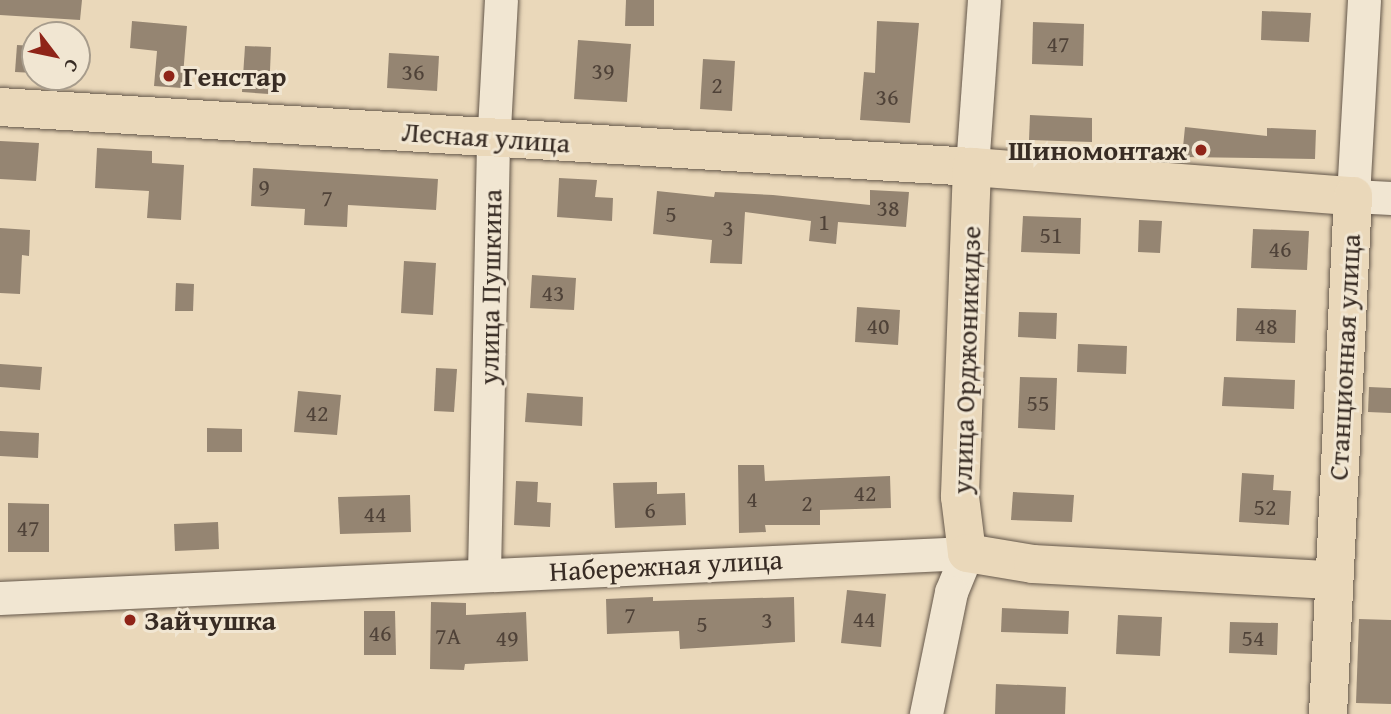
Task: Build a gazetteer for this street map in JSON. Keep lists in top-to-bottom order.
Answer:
{
  "streets": {
    "main road": [
      "Лесная улица",
      "Станционная улица",
      "улица Орджоникидзе",
      "Набережная улица"
    ],
    "street": ["улица Пушкина"]
  },
  "crossings": [
    ["Лесная улица", "улица Пушкина"],
    ["Лесная улица", "Станционная улица"],
    ["Лесная улица", "улица Орджоникидзе"],
    ["улица Пушкина", "Набережная улица"],
    ["Станционная улица", "Набережная улица"],
    ["улица Орджоникидзе", "Набережная улица"]
  ],
  "places": ["Генстар", "Шиномонтаж", "Зайчушка"],
  "house_numbers": [
    "47",
    "39",
    "36",
    "2",
    "36",
    "9",
    "7",
    "38",
    "5",
    "1",
    "3",
    "51",
    "46",
    "43",
    "40",
    "48",
    "55",
    "42",
    "42",
    "4",
    "2",
    "52",
    "6",
    "44",
    "47",
    "7",
    "44",
    "3",
    "5",
    "46",
    "7А",
    "49",
    "54"
  ],
  "north": "bottom right"
}
